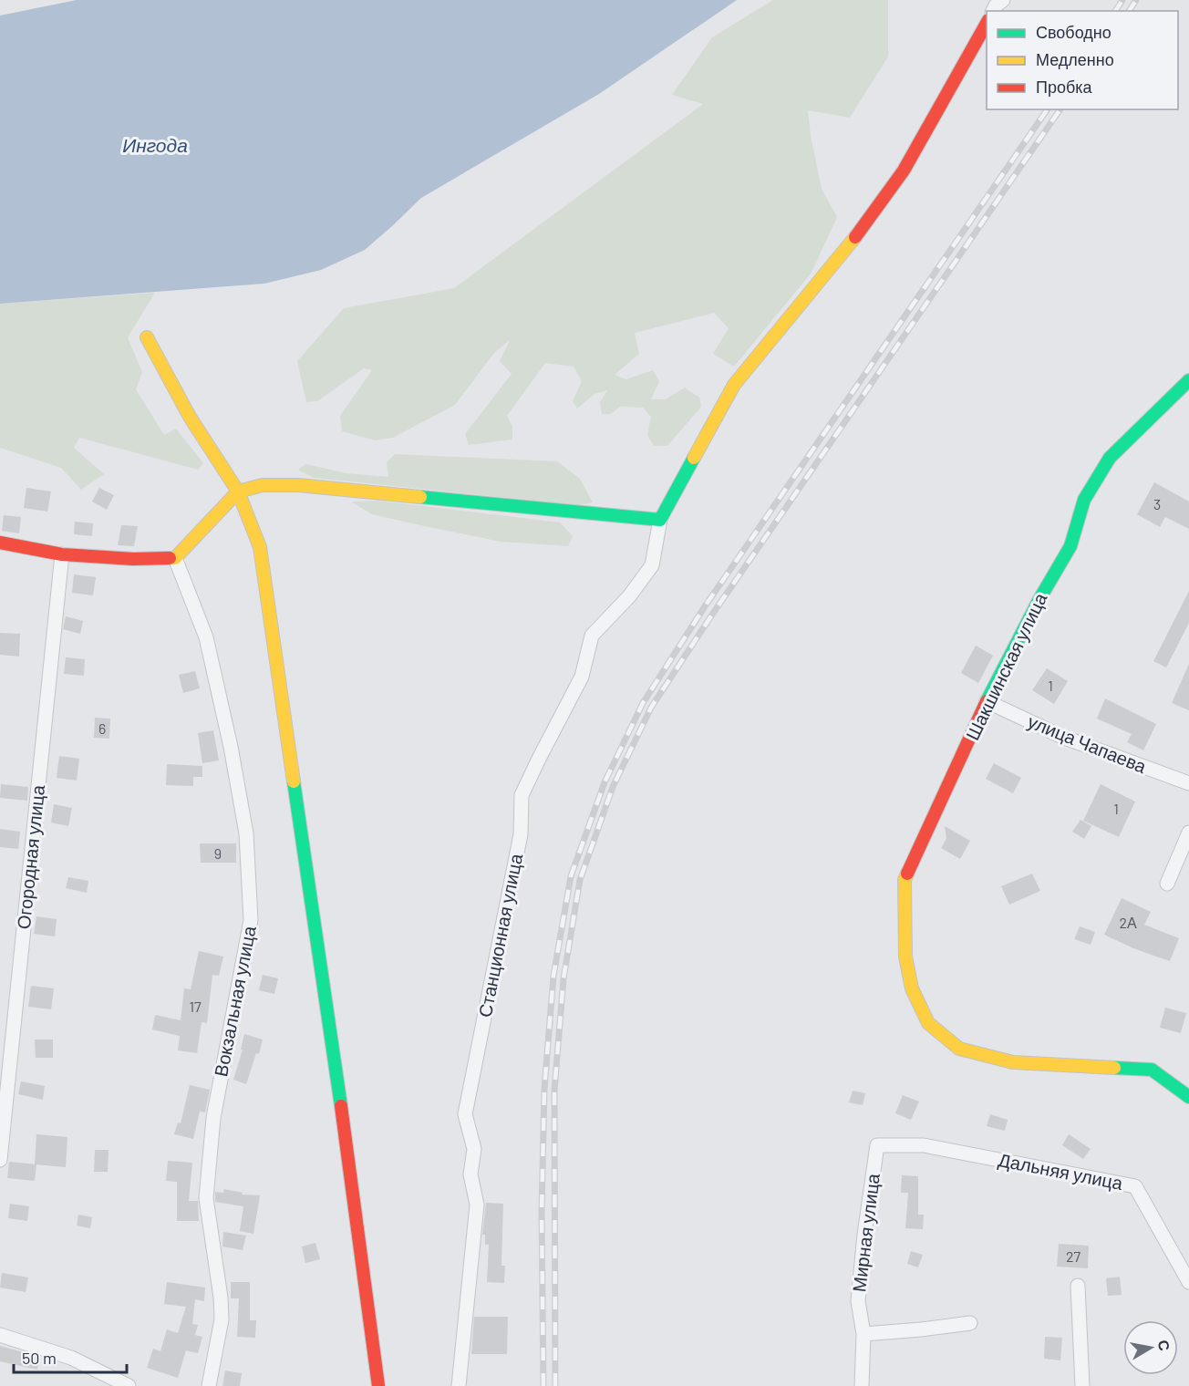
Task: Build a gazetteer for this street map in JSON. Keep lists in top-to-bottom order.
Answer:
{
  "streets": {
    "street": [
      "Шакшинская улица",
      "улица Чапаева",
      "Огородная улица",
      "Станционная улица",
      "Вокзальная улица",
      "Дальняя улица",
      "Мирная улица"
    ]
  },
  "crossings": [
    ["Шакшинская улица", "улица Чапаева"],
    ["Дальняя улица", "Мирная улица"]
  ],
  "water": ["Ингода"],
  "house_numbers": [
    "3",
    "1",
    "6",
    "1",
    "9",
    "2А",
    "17",
    "27"
  ],
  "legend": ["Свободно", "Медленно", "Пробка"],
  "scale_bar": "50 m",
  "north": "right"
}
